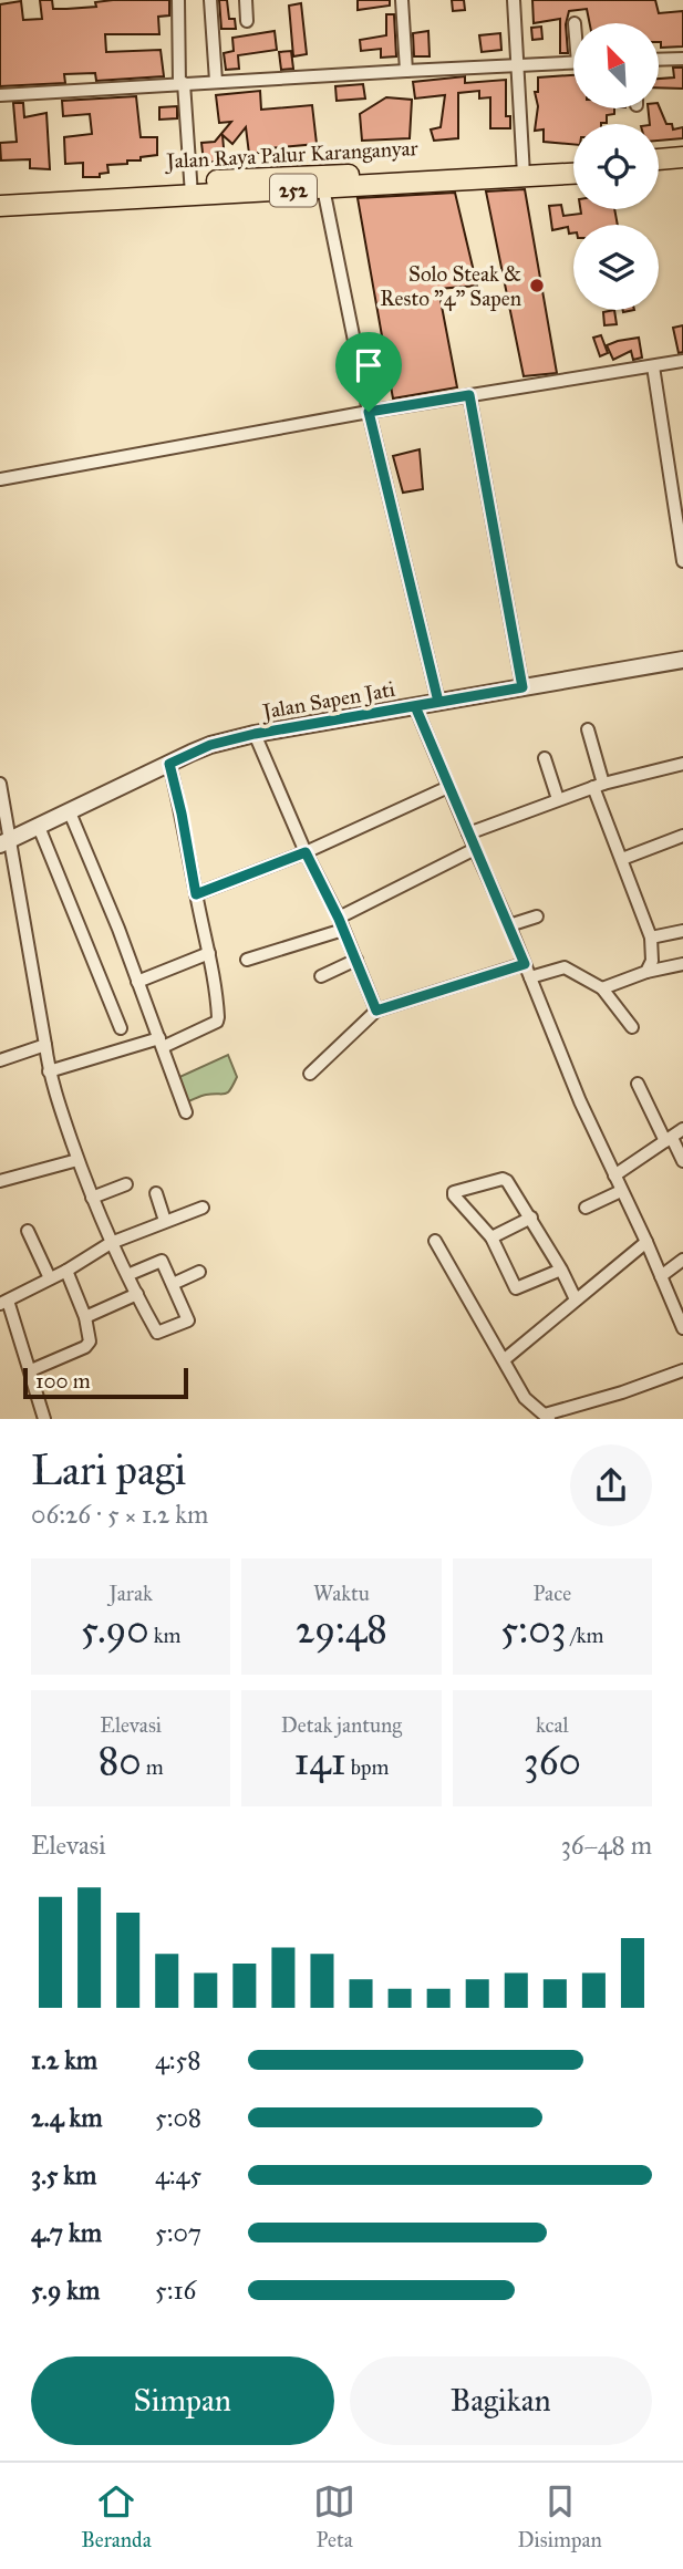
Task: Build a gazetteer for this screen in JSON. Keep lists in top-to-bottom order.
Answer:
{
  "streets": {
    "main road": ["Jalan Raya Palur Karanganyar", "252"],
    "street": ["Jalan Sapen Jati"]
  },
  "places": ["Solo Steak & Resto \"4\" Sapen"],
  "scale_bar": "100 m",
  "north": "top left",
  "page": {
    "scale": "100 m",
    "heading": ["Lari pagi", "06:26 · 5 × 1.2 km"],
    "stats": [
      ["Jarak", "5.90 km"],
      ["Waktu", "29:48"],
      ["Pace", "5:03 /km"],
      ["Elevasi", "80 m"],
      ["Detak jantung", "141 bpm"],
      ["kcal", "360"]
    ],
    "chart": ["Elevasi", "36–48 m"],
    "list": [
      {
        "name": "1.2 km",
        "note": "4:58"
      },
      {
        "name": "2.4 km",
        "note": "5:08"
      },
      {
        "name": "3.5 km",
        "note": "4:45"
      },
      {
        "name": "4.7 km",
        "note": "5:07"
      },
      {
        "name": "5.9 km",
        "note": "5:16"
      }
    ],
    "buttons": ["Simpan", "Bagikan"],
    "tabs": ["Beranda", "Peta", "Disimpan"]
  }
}
